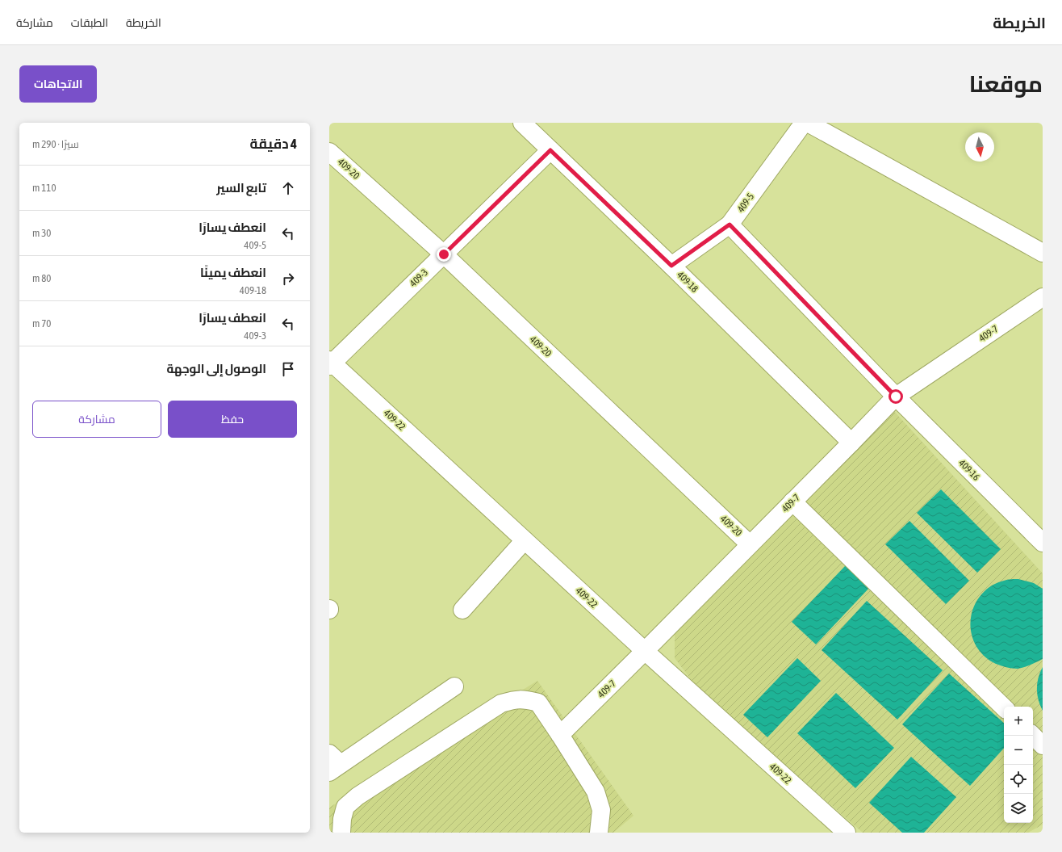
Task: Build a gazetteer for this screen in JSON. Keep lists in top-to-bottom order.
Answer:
{
  "streets": {
    "street": [
      "409-20",
      "409-5",
      "409-3",
      "409-18",
      "409-7",
      "409-22",
      "409-16"
    ]
  },
  "crossings": [
    ["409-20", "409-3"],
    ["409-20", "409-7"],
    ["409-5", "409-18"],
    ["409-5", "409-16"],
    ["409-3", "409-18"],
    ["409-3", "409-22"],
    ["409-18", "409-7"],
    ["409-7", "409-22"],
    ["409-7", "409-16"]
  ],
  "north": "bottom",
  "page": {
    "header": "الخريطة",
    "nav": ["الخريطة", "الطبقات", "مشاركة"],
    "title": "موقعنا",
    "buttons": [
      "الاتجاهات",
      ["حفظ", "مشاركة"]
    ],
    "heading": ["4 دقيقة", "سيرًا · 290 m"],
    "list": [
      ["تابع السير", "110 m"],
      ["انعطف يسارًا", "409-5", "30 m"],
      ["انعطف يمينًا", "409-18", "80 m"],
      ["انعطف يسارًا", "409-3", "70 m"],
      "الوصول إلى الوجهة"
    ],
    "map_buttons": ["+", "−"]
  }
}
